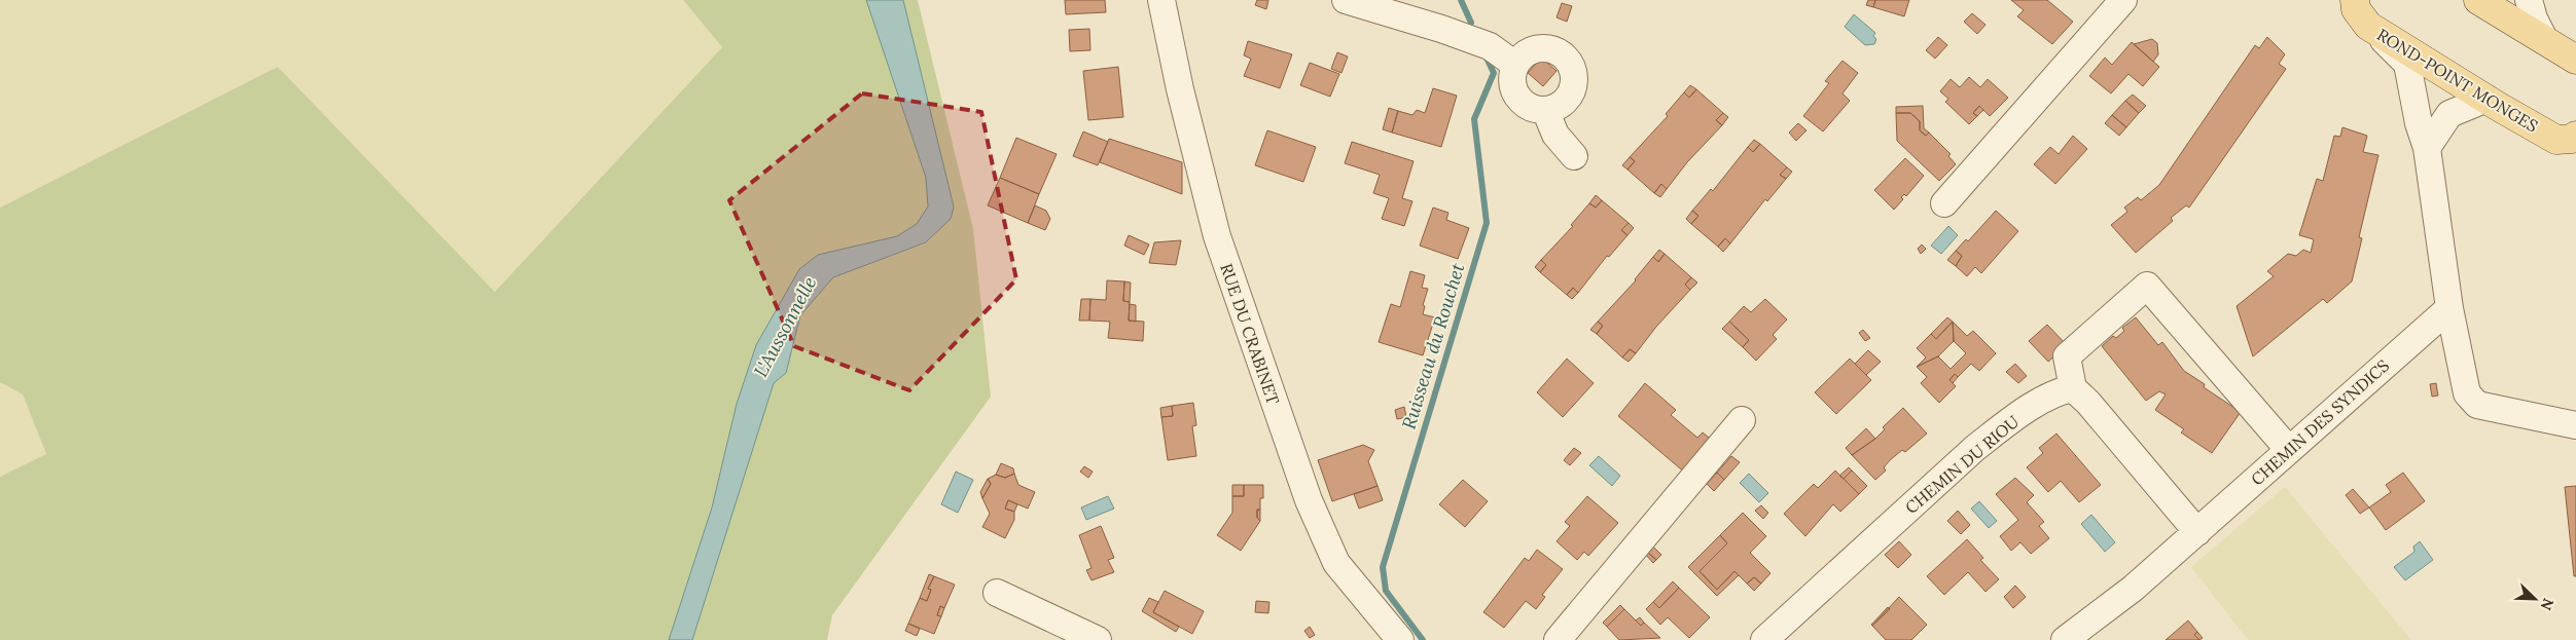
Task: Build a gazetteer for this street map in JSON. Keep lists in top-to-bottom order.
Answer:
{
  "streets": {
    "main road": ["ROND-POINT MONGES"],
    "street": ["RUE DU CRABINET", "CHEMIN DES SYNDICS", "CHEMIN DU RIOU"]
  },
  "water": ["L'Aussonnelle", "Ruisseau du Rouchet"],
  "north": "bottom right"
}
